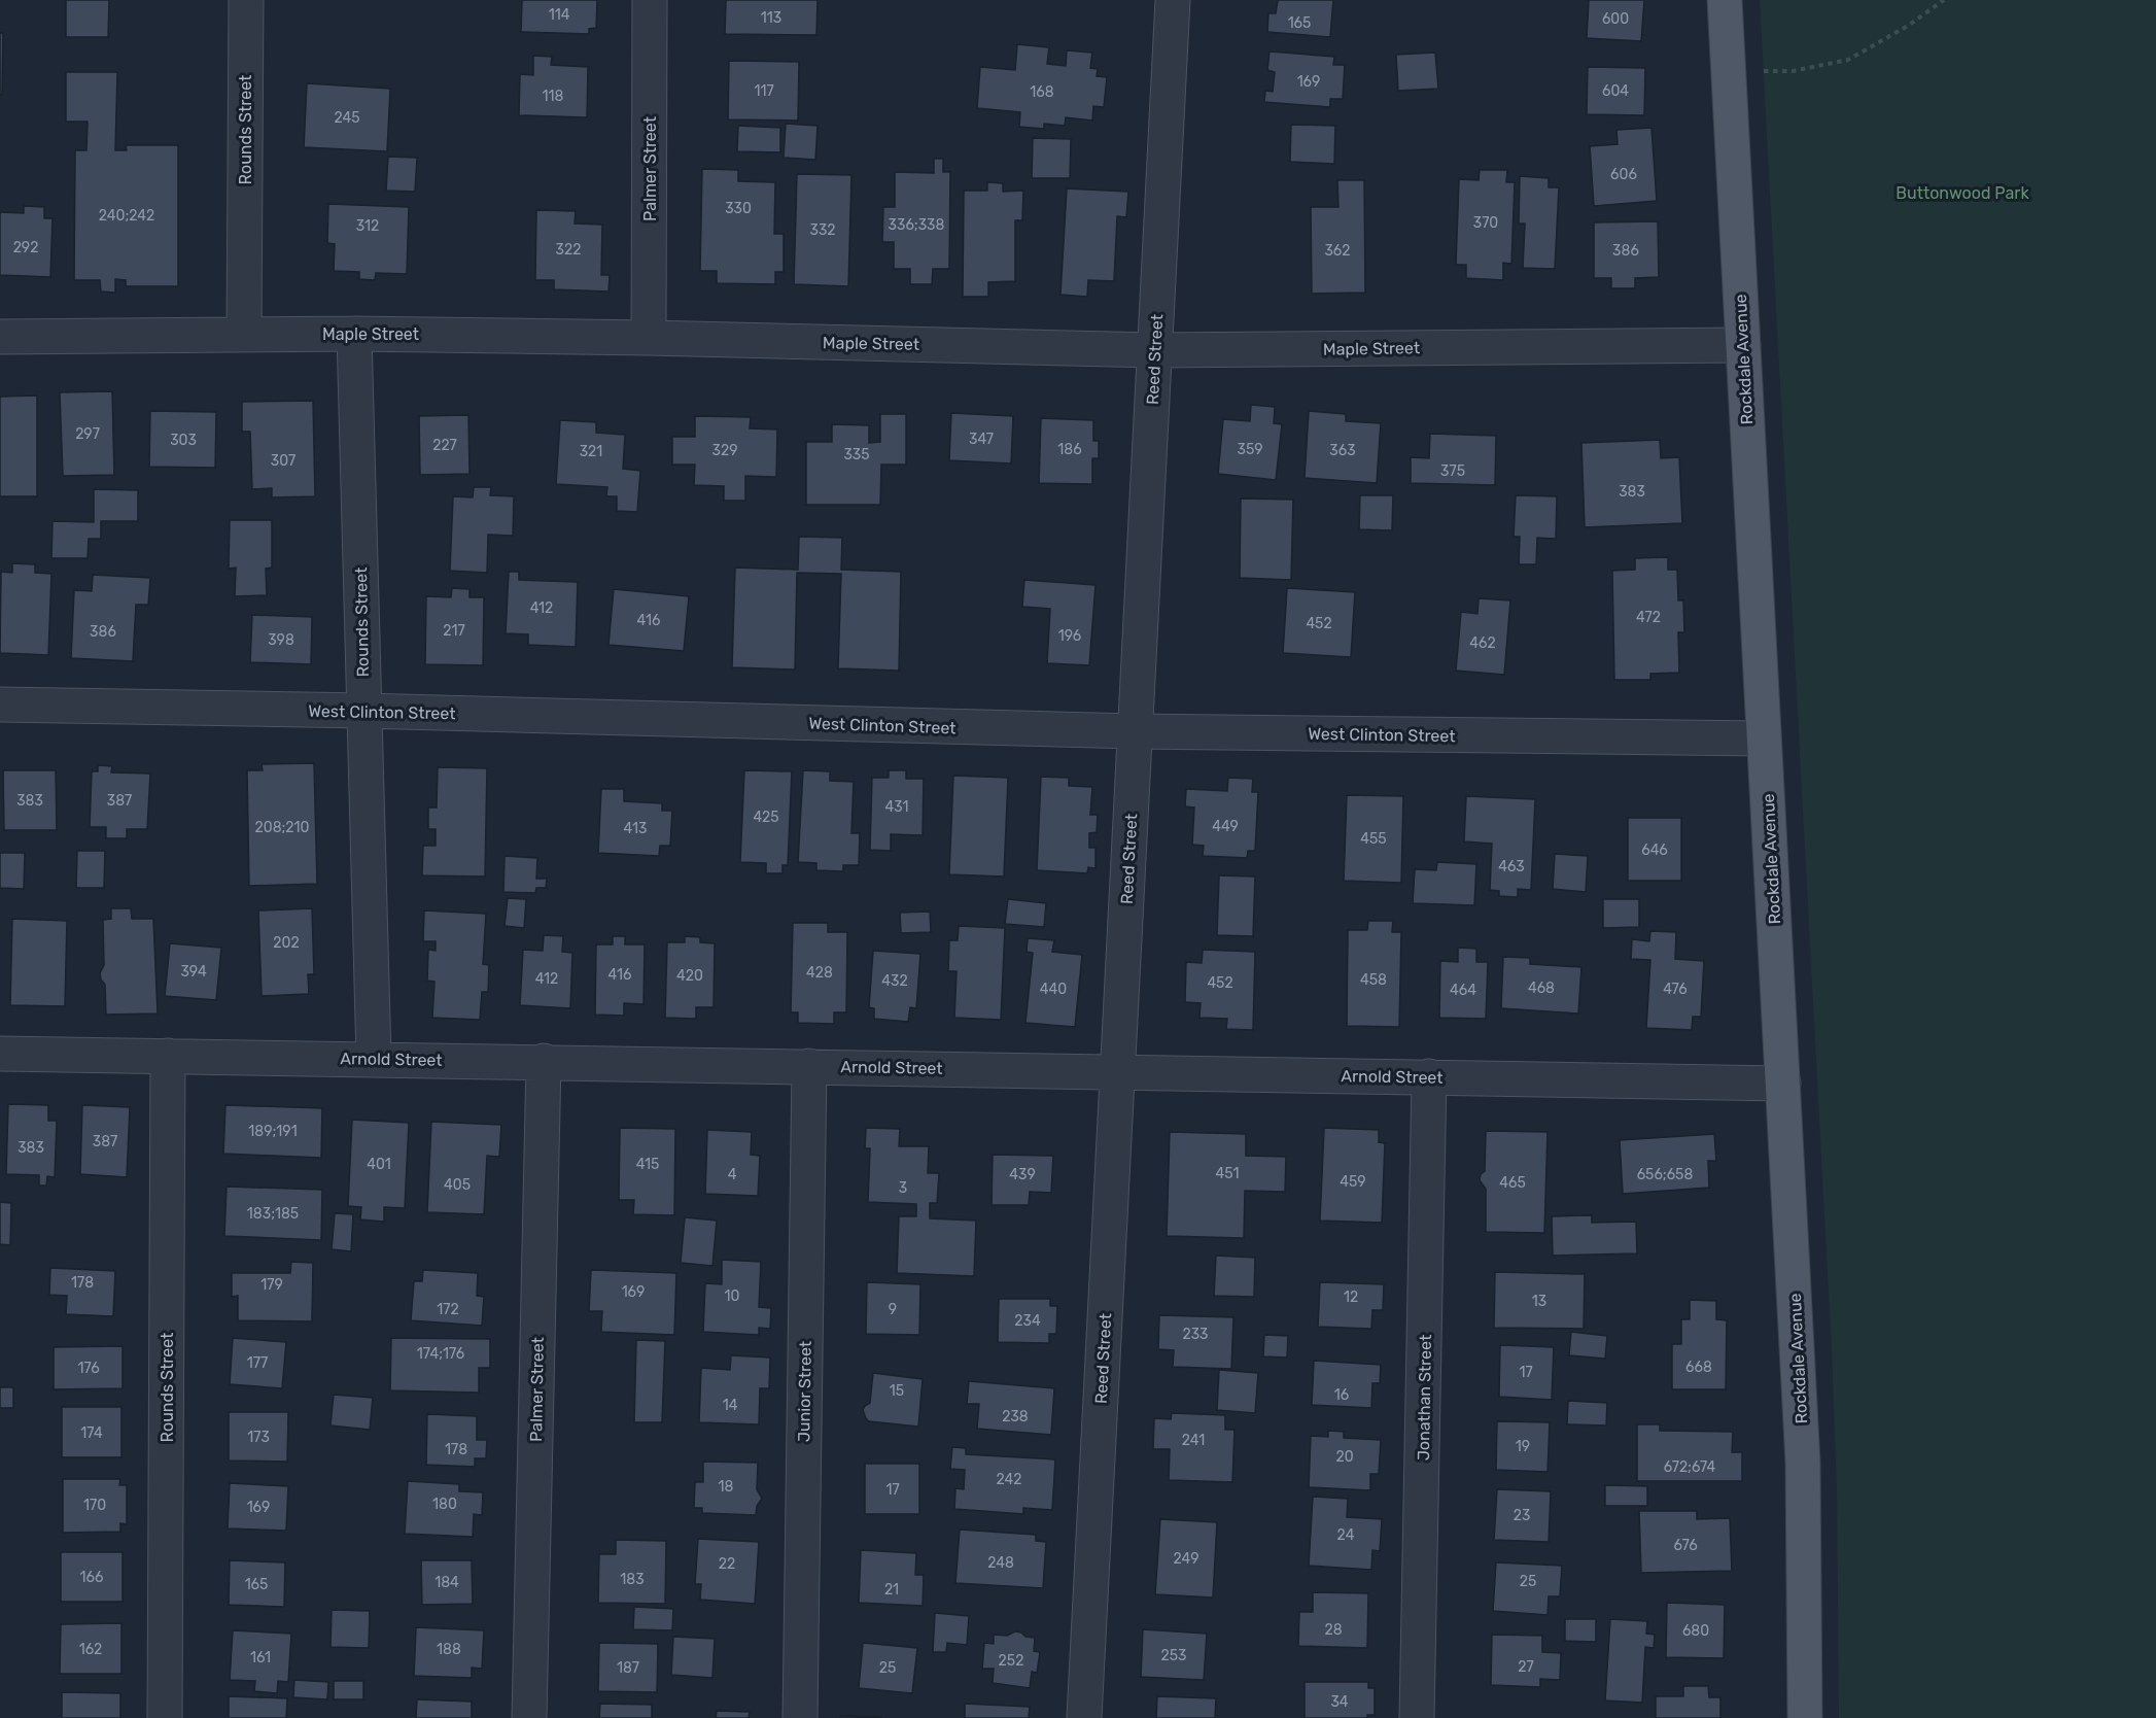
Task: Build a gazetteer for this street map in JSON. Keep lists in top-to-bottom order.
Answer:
{
  "streets": {
    "main road": ["Rockdale Avenue"],
    "street": [
      "Rounds Street",
      "Palmer Street",
      "Maple Street",
      "Reed Street",
      "West Clinton Street",
      "Arnold Street",
      "Junior Street",
      "Jonathan Street"
    ]
  },
  "crossings": [
    ["Rounds Street", "Maple Street"],
    ["Rounds Street", "West Clinton Street"],
    ["Rounds Street", "Arnold Street"],
    ["Palmer Street", "Maple Street"],
    ["Palmer Street", "Arnold Street"],
    ["Maple Street", "Reed Street"],
    ["Maple Street", "Rockdale Avenue"],
    ["Reed Street", "West Clinton Street"],
    ["Reed Street", "Arnold Street"],
    ["Rockdale Avenue", "West Clinton Street"],
    ["Rockdale Avenue", "Arnold Street"],
    ["Arnold Street", "Junior Street"],
    ["Arnold Street", "Jonathan Street"]
  ],
  "parks": ["Buttonwood Park"],
  "house_numbers": [
    "114",
    "113",
    "600",
    "165",
    "169",
    "117",
    "604",
    "168",
    "118",
    "245",
    "606",
    "330",
    "240;242",
    "370",
    "336;338",
    "312",
    "332",
    "292",
    "322",
    "362",
    "386",
    "297",
    "347",
    "303",
    "227",
    "186",
    "359",
    "329",
    "363",
    "321",
    "335",
    "307",
    "375",
    "383",
    "412",
    "472",
    "416",
    "452",
    "217",
    "386",
    "196",
    "398",
    "462",
    "383",
    "387",
    "431",
    "425",
    "449",
    "208;210",
    "413",
    "455",
    "646",
    "463",
    "202",
    "394",
    "428",
    "416",
    "420",
    "412",
    "458",
    "432",
    "452",
    "468",
    "440",
    "476",
    "464",
    "189;191",
    "387",
    "383",
    "401",
    "415",
    "451",
    "4",
    "439",
    "656;658",
    "459",
    "465",
    "405",
    "3",
    "183;185",
    "178",
    "179",
    "169",
    "10",
    "12",
    "13",
    "172",
    "9",
    "234",
    "233",
    "174;176",
    "177",
    "668",
    "176",
    "17",
    "15",
    "16",
    "14",
    "238",
    "174",
    "173",
    "241",
    "19",
    "178",
    "20",
    "672;674",
    "242",
    "18",
    "17",
    "180",
    "170",
    "169",
    "23",
    "24",
    "676",
    "249",
    "248",
    "22",
    "166",
    "183",
    "25",
    "184",
    "165",
    "21",
    "28",
    "680",
    "162",
    "188",
    "253",
    "161",
    "252",
    "27",
    "187",
    "25",
    "34"
  ]
}
